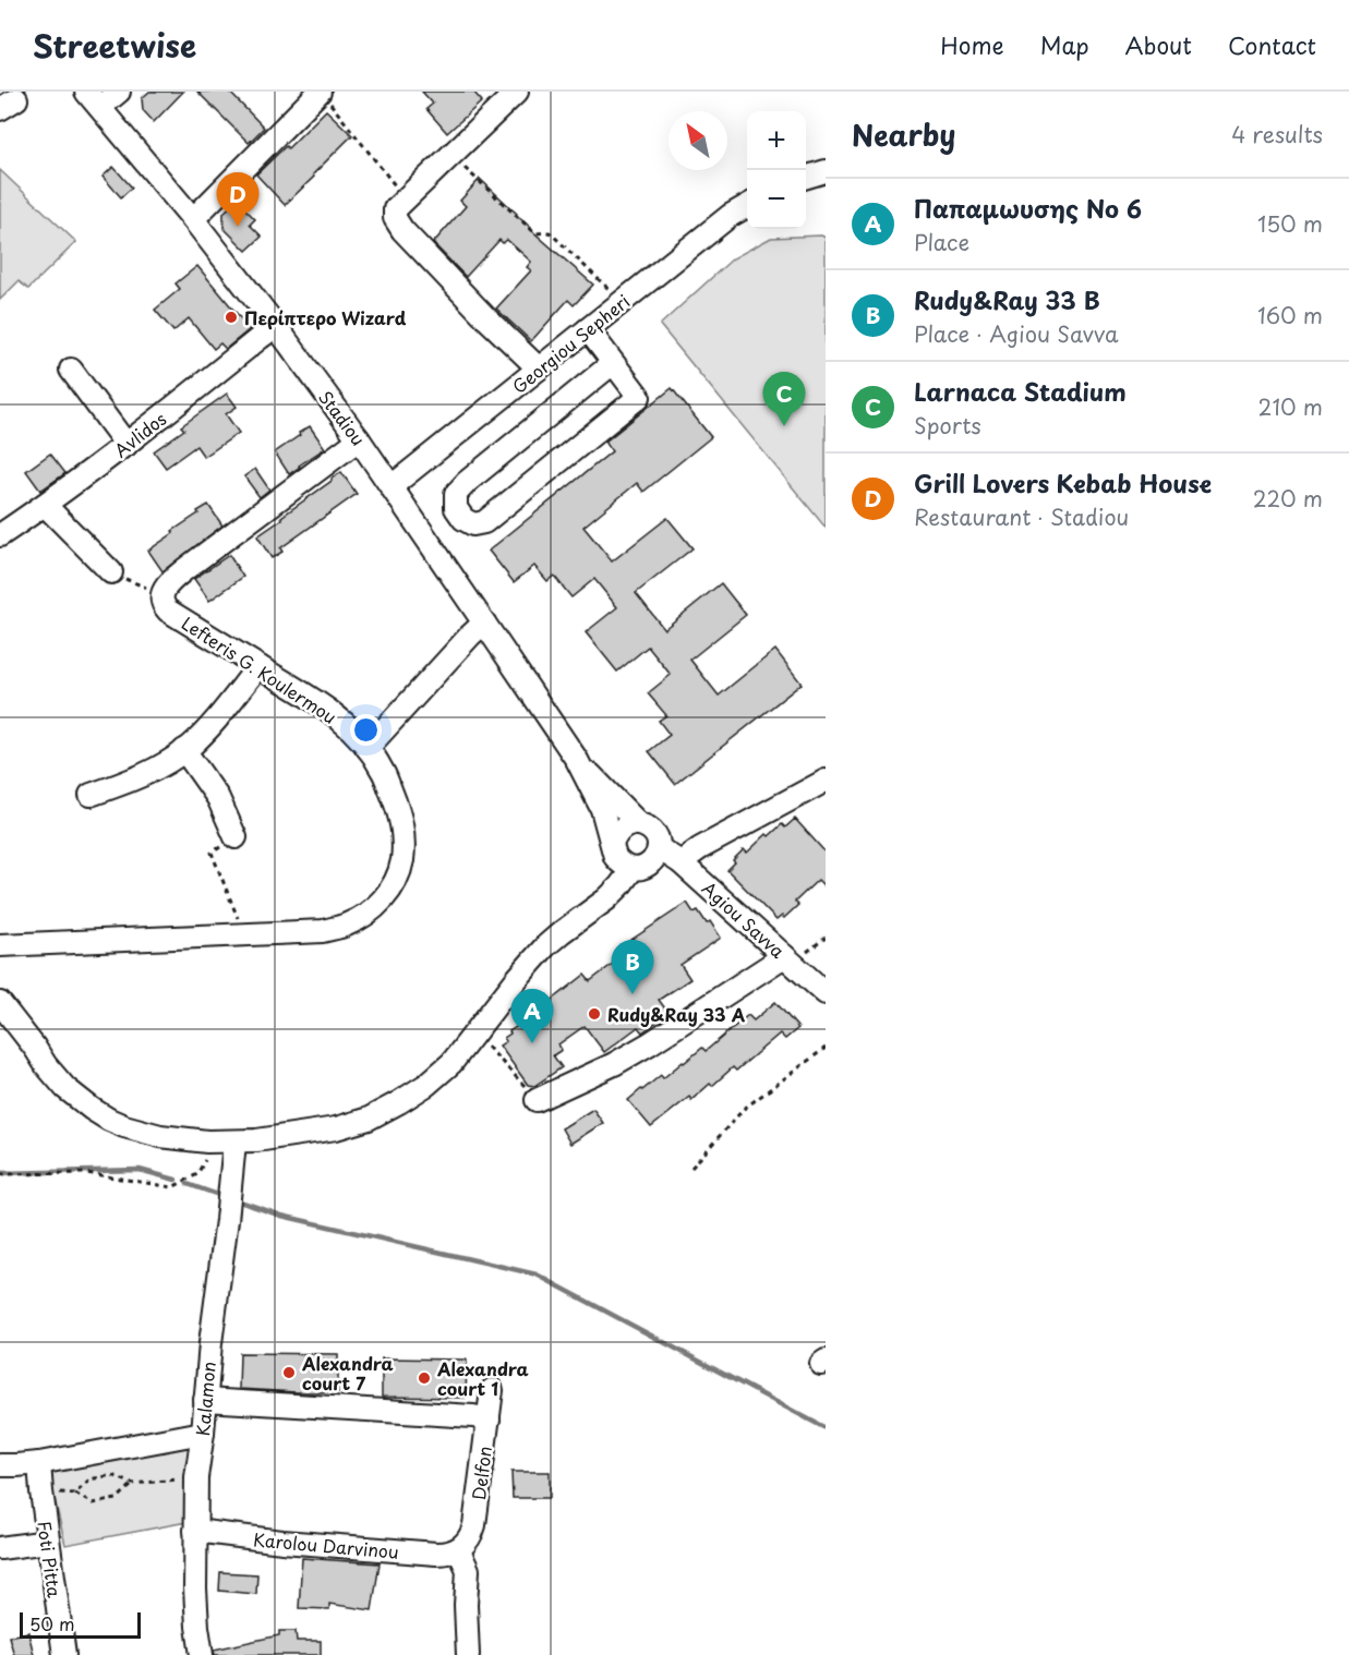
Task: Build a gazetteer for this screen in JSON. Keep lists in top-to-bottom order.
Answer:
{
  "streets": {
    "street": [
      "Georgiou Sepheri",
      "Stadiou",
      "Avlidos",
      "Lefteris G. Koulermou",
      "Agiou Savva",
      "Kalamon",
      "Delfon",
      "Karolou Darvinou",
      "Foti Pitta"
    ]
  },
  "crossings": [
    ["Georgiou Sepheri", "Stadiou"],
    ["Stadiou", "Avlidos"],
    ["Stadiou", "Agiou Savva"],
    ["Kalamon", "Karolou Darvinou"],
    ["Delfon", "Karolou Darvinou"]
  ],
  "places": [
    "Περίπτερο Wizard",
    "Rudy&Ray 33 A",
    "Alexandra court 7",
    "Alexandra court 1"
  ],
  "scale_bar": "50 m",
  "north": "top left",
  "page": {
    "header": "Streetwise",
    "nav": [
      "Home",
      "Map",
      "About",
      "Contact"
    ],
    "heading": ["Nearby", "4 results"],
    "map_buttons": ["+", "−"],
    "pins": [
      "D",
      "C",
      "B",
      "A"
    ],
    "list": [
      {
        "mark": "A",
        "name": "Παπαμωυσης No 6",
        "note": "Place",
        "value": "150 m"
      },
      {
        "mark": "B",
        "name": "Rudy&Ray 33 B",
        "note": "Place · Agiou Savva",
        "value": "160 m"
      },
      {
        "mark": "C",
        "name": "Larnaca Stadium",
        "note": "Sports",
        "value": "210 m"
      },
      {
        "mark": "D",
        "name": "Grill Lovers Kebab House",
        "note": "Restaurant · Stadiou",
        "value": "220 m"
      }
    ],
    "scale": "50 m"
  }
}
